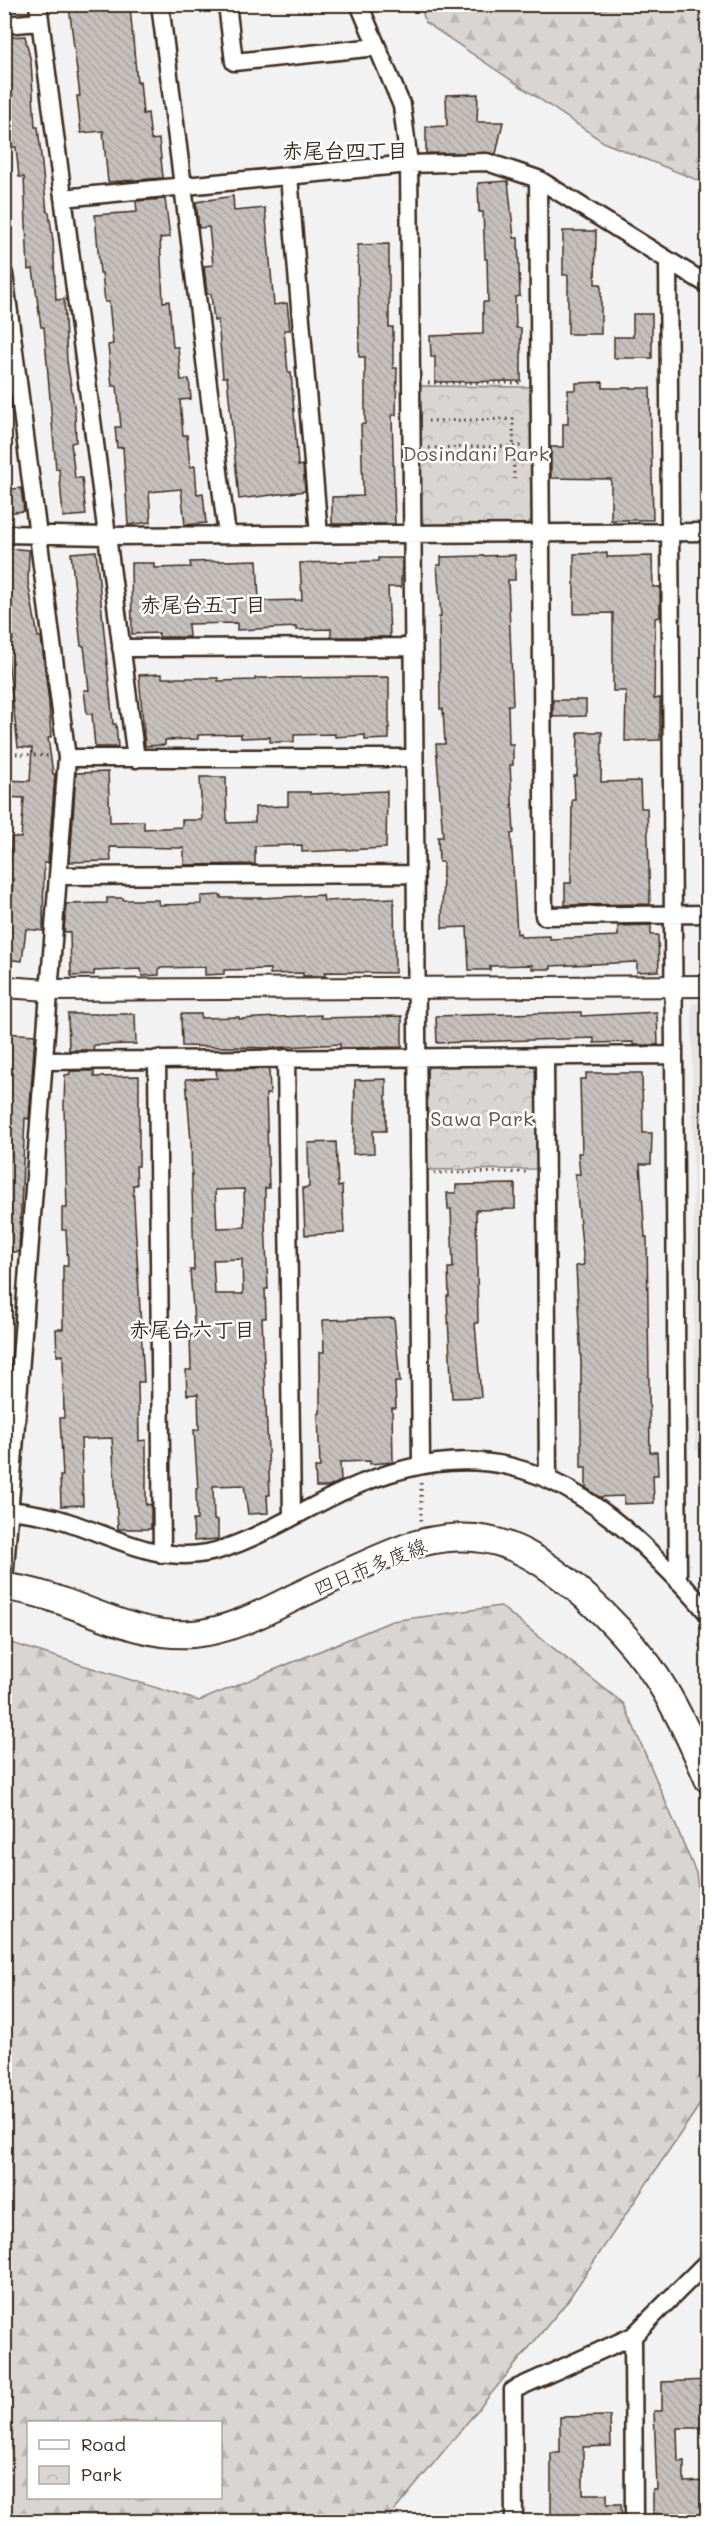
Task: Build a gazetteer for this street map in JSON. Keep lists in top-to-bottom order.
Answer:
{
  "streets": {
    "main road": ["四日市多度線"]
  },
  "districts": ["赤尾台四丁目", "赤尾台五丁目", "赤尾台六丁目"],
  "parks": ["Dosindani Park", "Sawa Park"],
  "legend": ["Road", "Park"]
}
